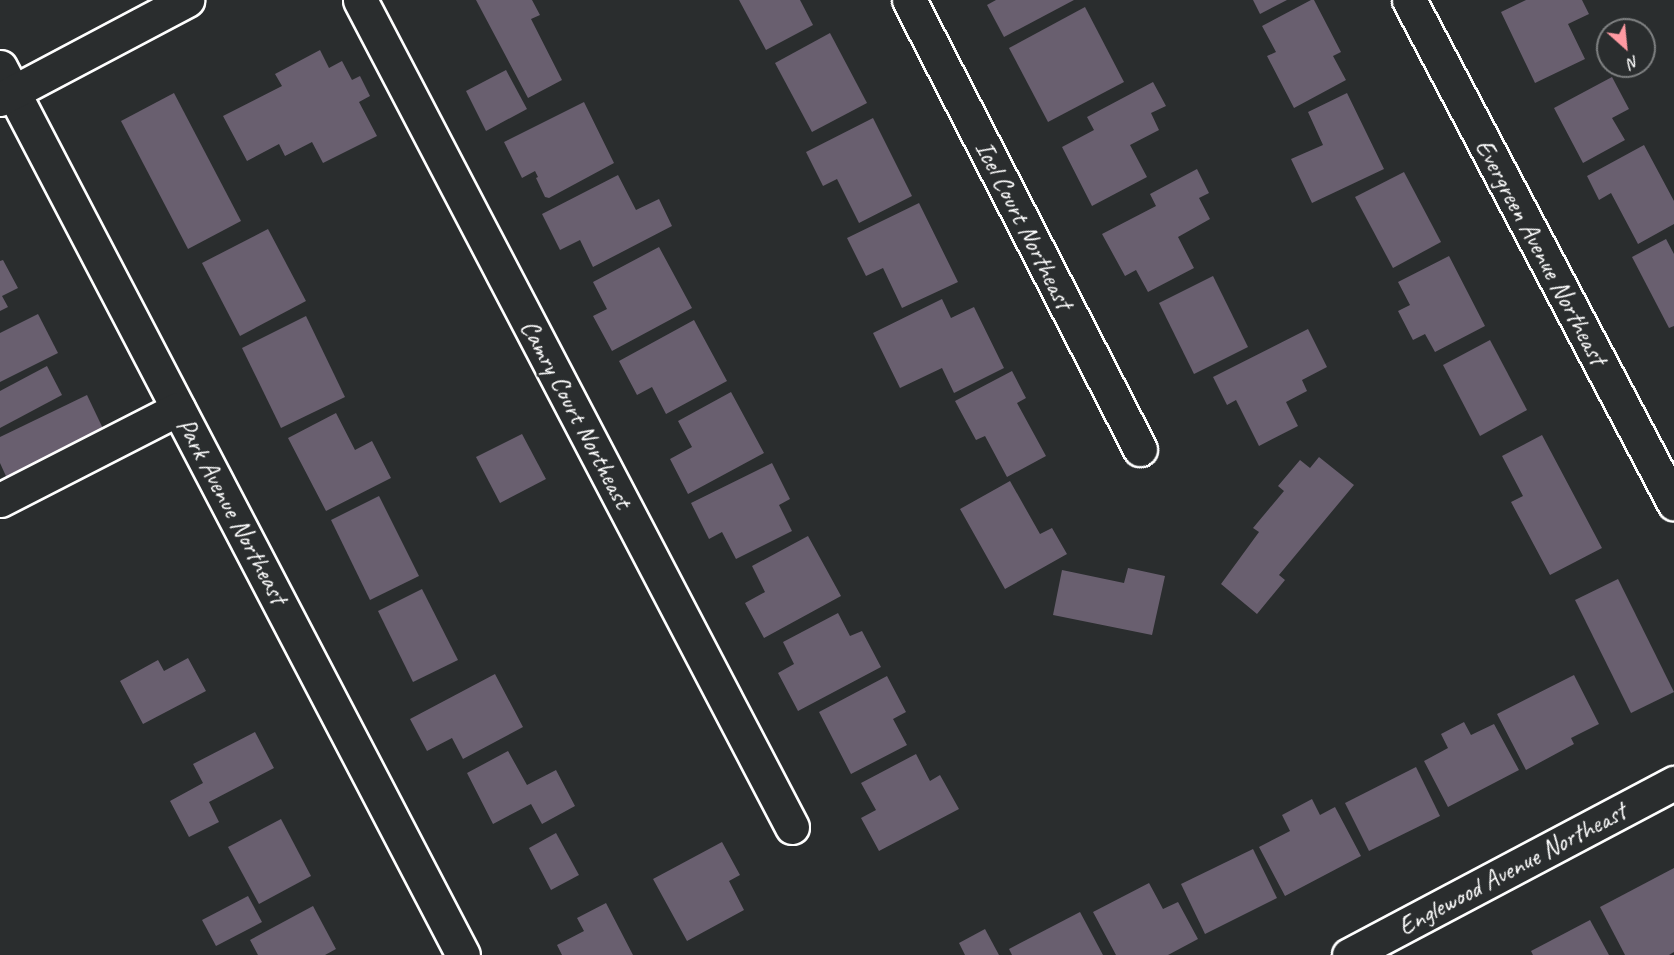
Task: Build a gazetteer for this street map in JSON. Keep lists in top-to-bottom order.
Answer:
{
  "streets": {
    "street": [
      "Icel Court Northeast",
      "Evergreen Avenue Northeast",
      "Camry Court Northeast",
      "Park Avenue Northeast",
      "Englewood Avenue Northeast"
    ]
  },
  "north": "bottom right"
}
